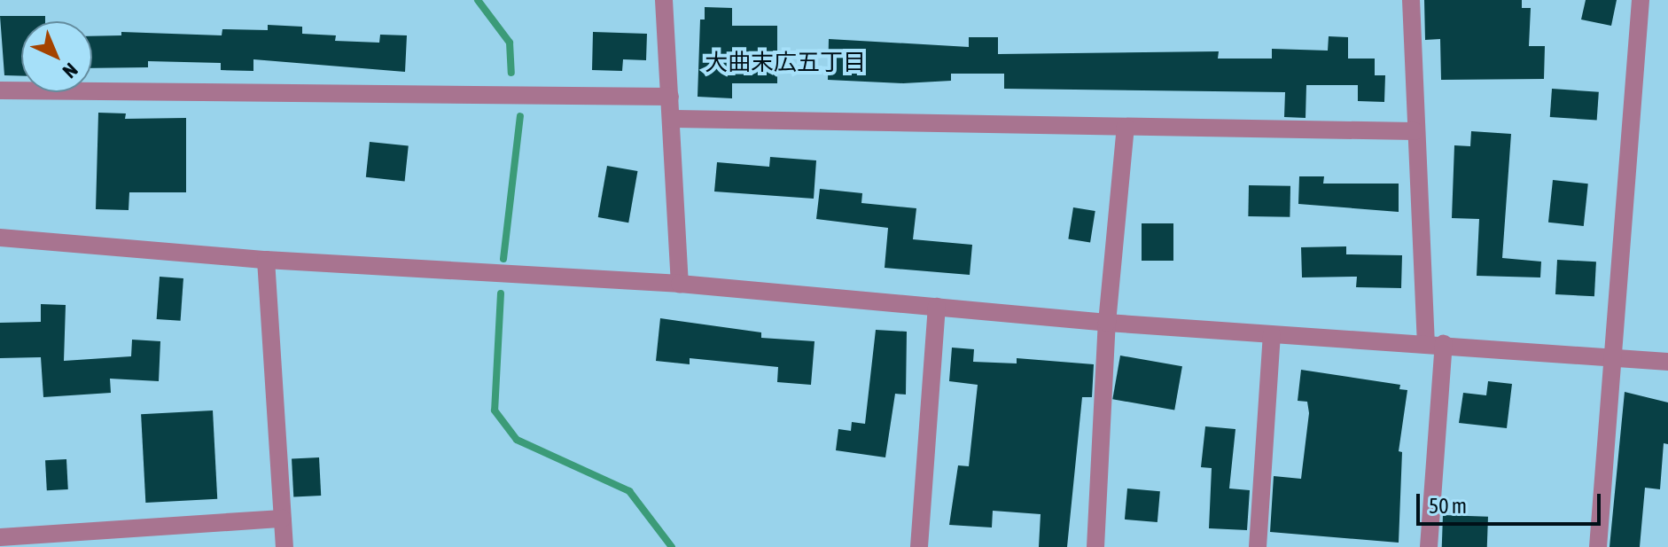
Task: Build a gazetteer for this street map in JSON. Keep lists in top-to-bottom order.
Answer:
{
  "districts": ["大曲末広五丁目"],
  "scale_bar": "50 m",
  "north": "bottom right"
}
